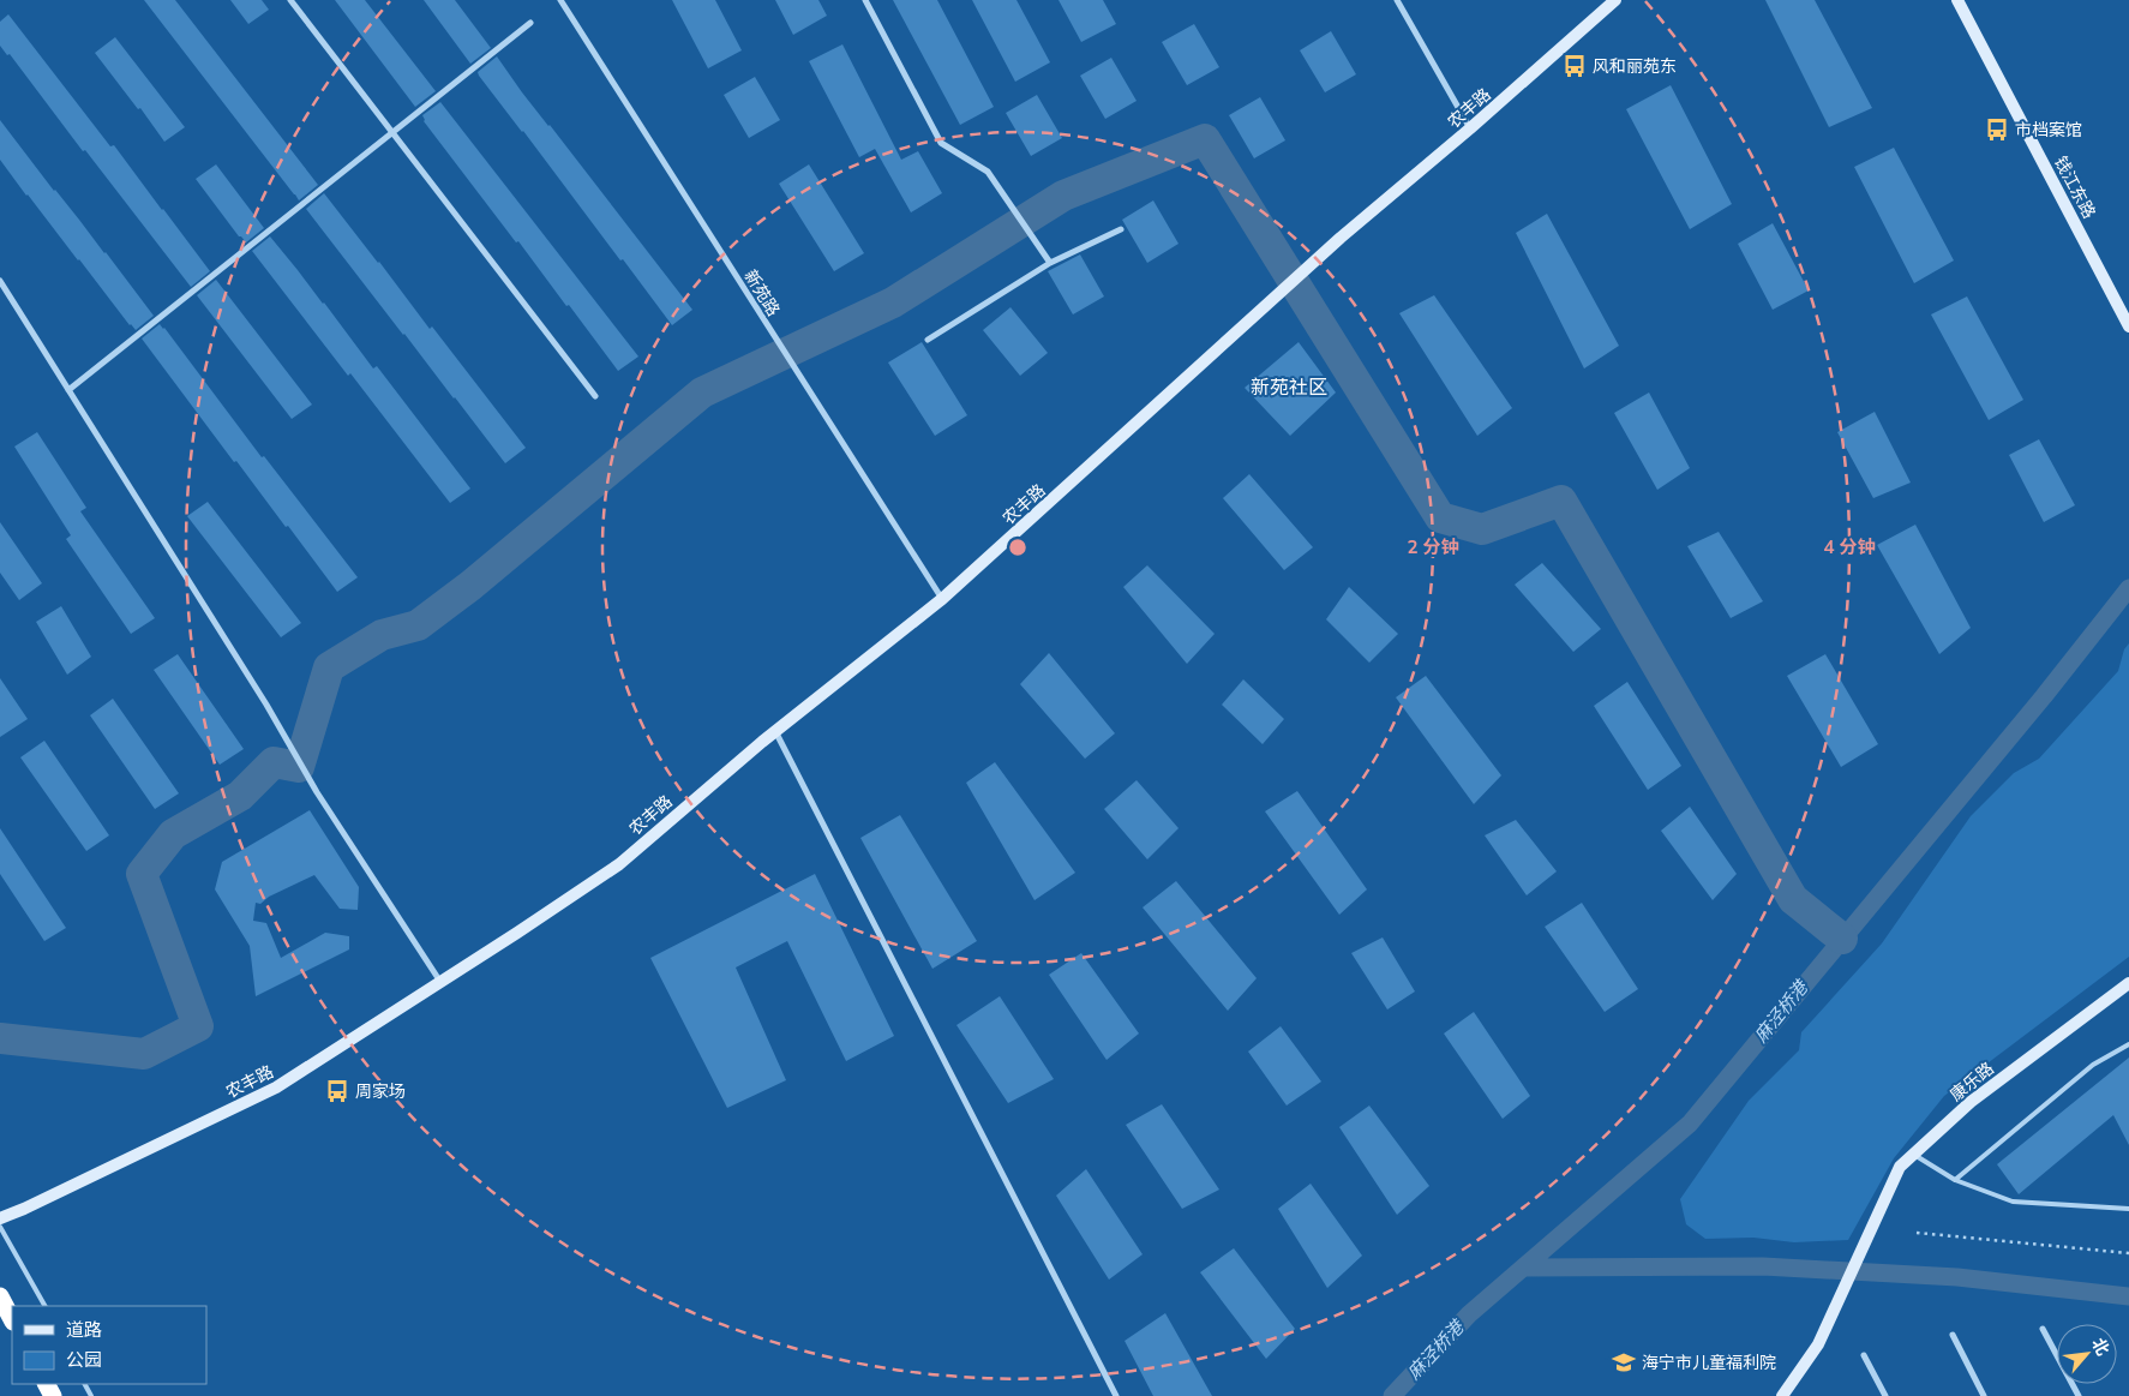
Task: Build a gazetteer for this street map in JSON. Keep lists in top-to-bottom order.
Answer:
{
  "streets": {
    "main road": ["农丰路", "钱江东路", "康乐路"],
    "street": ["新苑路"]
  },
  "crossings": [
    ["农丰路", "新苑路"]
  ],
  "districts": ["新苑社区"],
  "water": ["麻泾桥港"],
  "places": {
    "bus stop": ["风和丽苑东", "市档案馆", "周家场"],
    "school or university": ["海宁市儿童福利院"]
  },
  "legend": ["道路", "公园"],
  "north": "top right",
  "rings": ["2 分钟", "4 分钟"]
}
